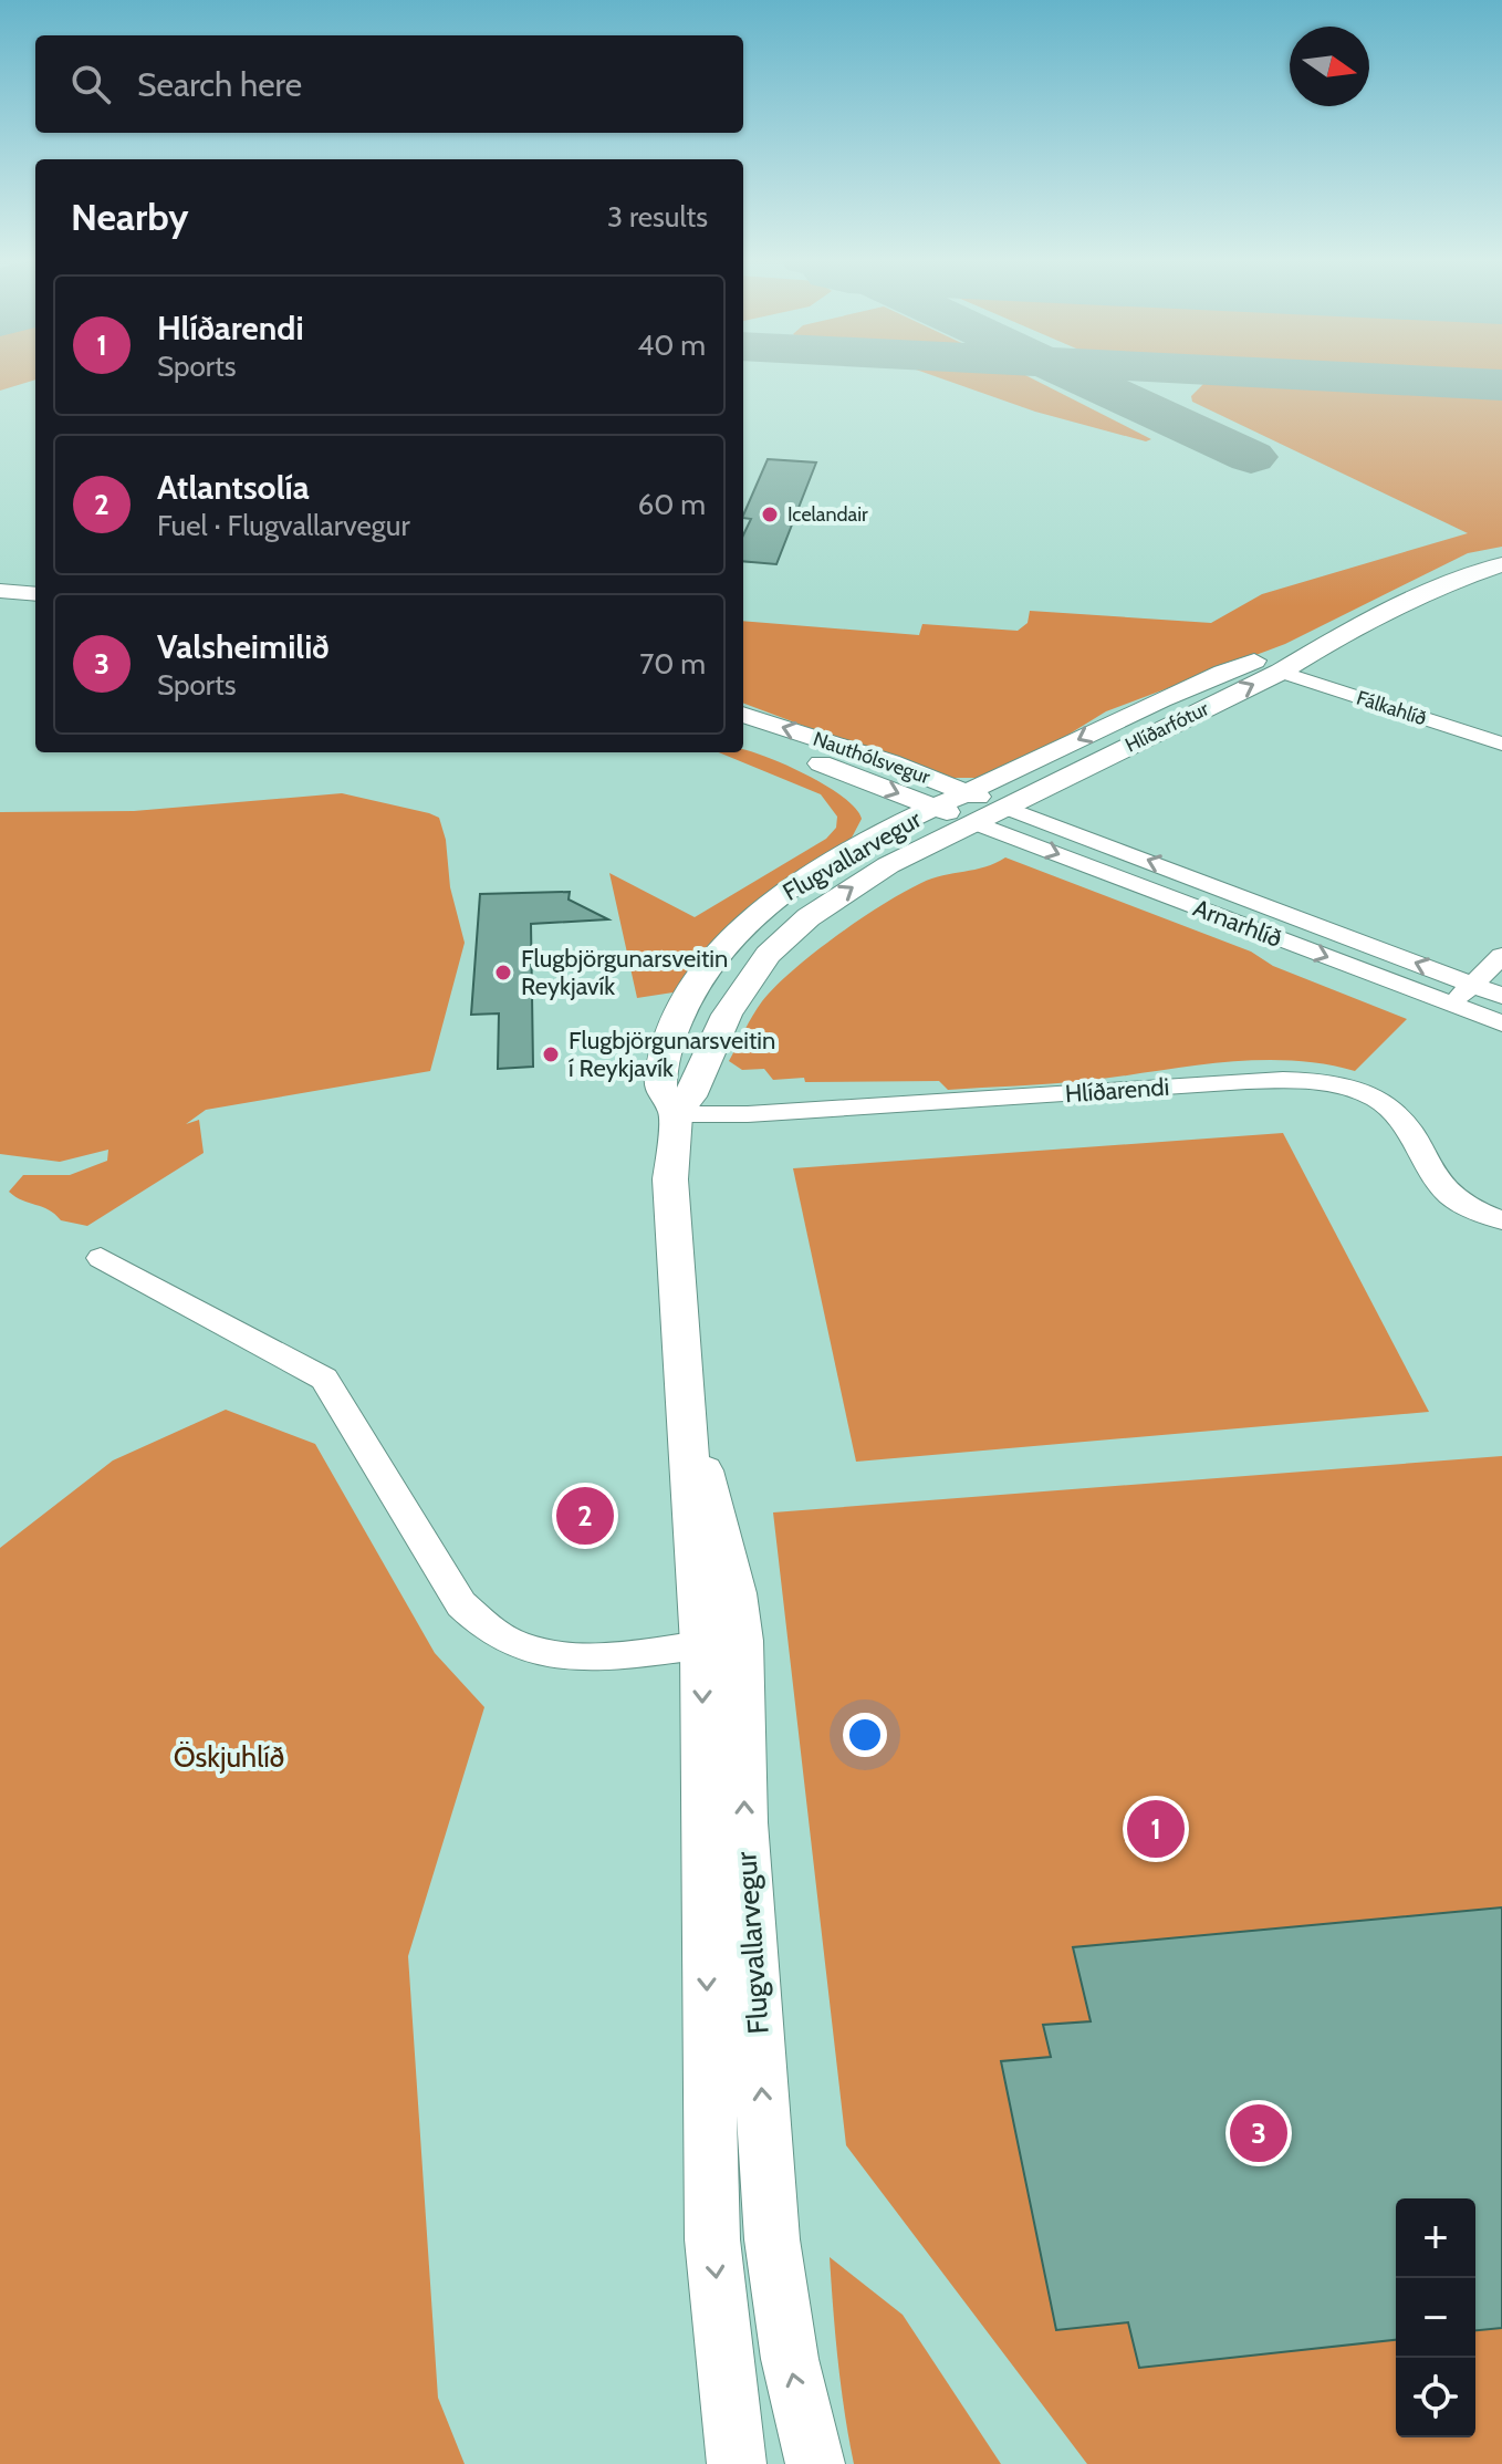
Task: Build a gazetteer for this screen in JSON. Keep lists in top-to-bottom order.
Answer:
{
  "streets": {
    "street": [
      "Fálkahlíð",
      "Hlíðarfótur",
      "Nauthólsvegur",
      "Flugvallarvegur",
      "Arnarhlíð",
      "Hlíðarendi"
    ]
  },
  "crossings": [
    ["Fálkahlíð", "Hlíðarfótur"],
    ["Hlíðarfótur", "Nauthólsvegur"],
    ["Hlíðarfótur", "Flugvallarvegur"],
    ["Hlíðarfótur", "Arnarhlíð"],
    ["Nauthólsvegur", "Flugvallarvegur"],
    ["Nauthólsvegur", "Arnarhlíð"],
    ["Flugvallarvegur", "Arnarhlíð"],
    ["Flugvallarvegur", "Hlíðarendi"]
  ],
  "parks": ["Öskjuhlíð"],
  "places": ["Icelandair", "Flugbjörgunarsveitin Reykjavík", "Flugbjörgunarsveitin í Reykjavík"],
  "north": "right",
  "page": {
    "search": "Search here",
    "heading": ["Nearby", "3 results"],
    "list": [
      {
        "mark": "1",
        "name": "Hlíðarendi",
        "note": "Sports",
        "value": "40 m"
      },
      {
        "mark": "2",
        "name": "Atlantsolía",
        "note": "Fuel · Flugvallarvegur",
        "value": "60 m"
      },
      {
        "mark": "3",
        "name": "Valsheimilið",
        "note": "Sports",
        "value": "70 m"
      }
    ],
    "pins": ["2", "1", "3"],
    "map_buttons": ["+", "−"]
  }
}
